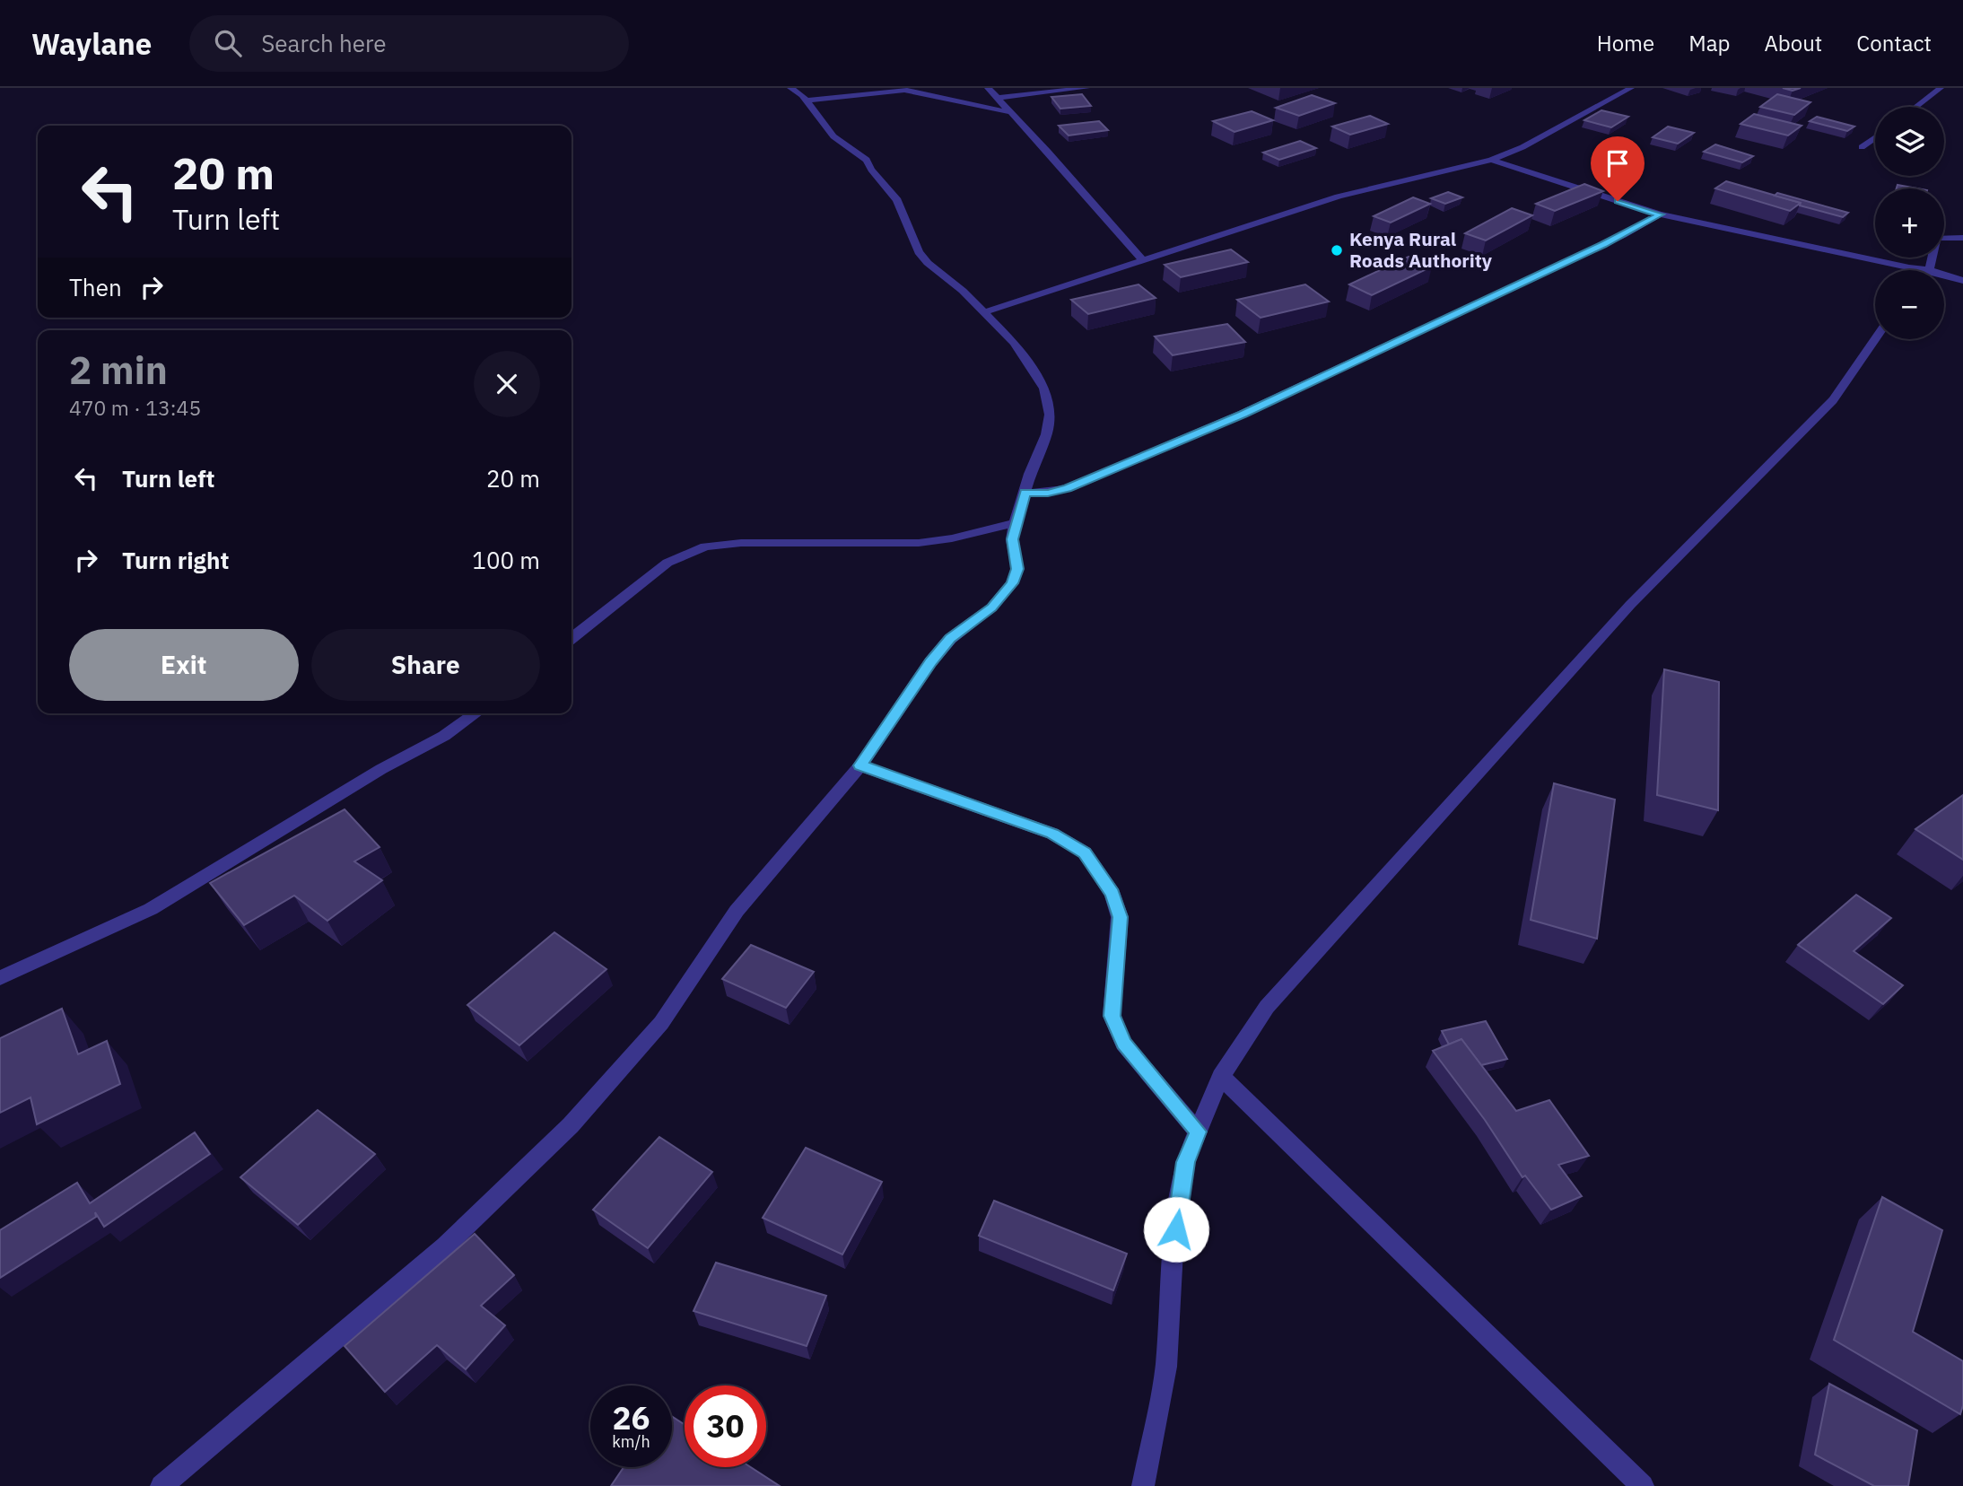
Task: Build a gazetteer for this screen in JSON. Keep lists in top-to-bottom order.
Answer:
{
  "places": ["Kenya Rural Roads Authority"],
  "page": {
    "header": "Waylane",
    "search": "Search here",
    "nav": [
      "Home",
      "Map",
      "About",
      "Contact"
    ],
    "map_buttons": ["+", "−"],
    "turn": ["20 m", "Turn left"],
    "then": "Then",
    "heading": ["2 min", "470 m · 13:45"],
    "list": [
      {
        "name": "Turn left",
        "value": "20 m"
      },
      {
        "name": "Turn right",
        "value": "100 m"
      }
    ],
    "buttons": ["Exit", "Share"],
    "speed": "26 km/h",
    "limit": "30"
  }
}
